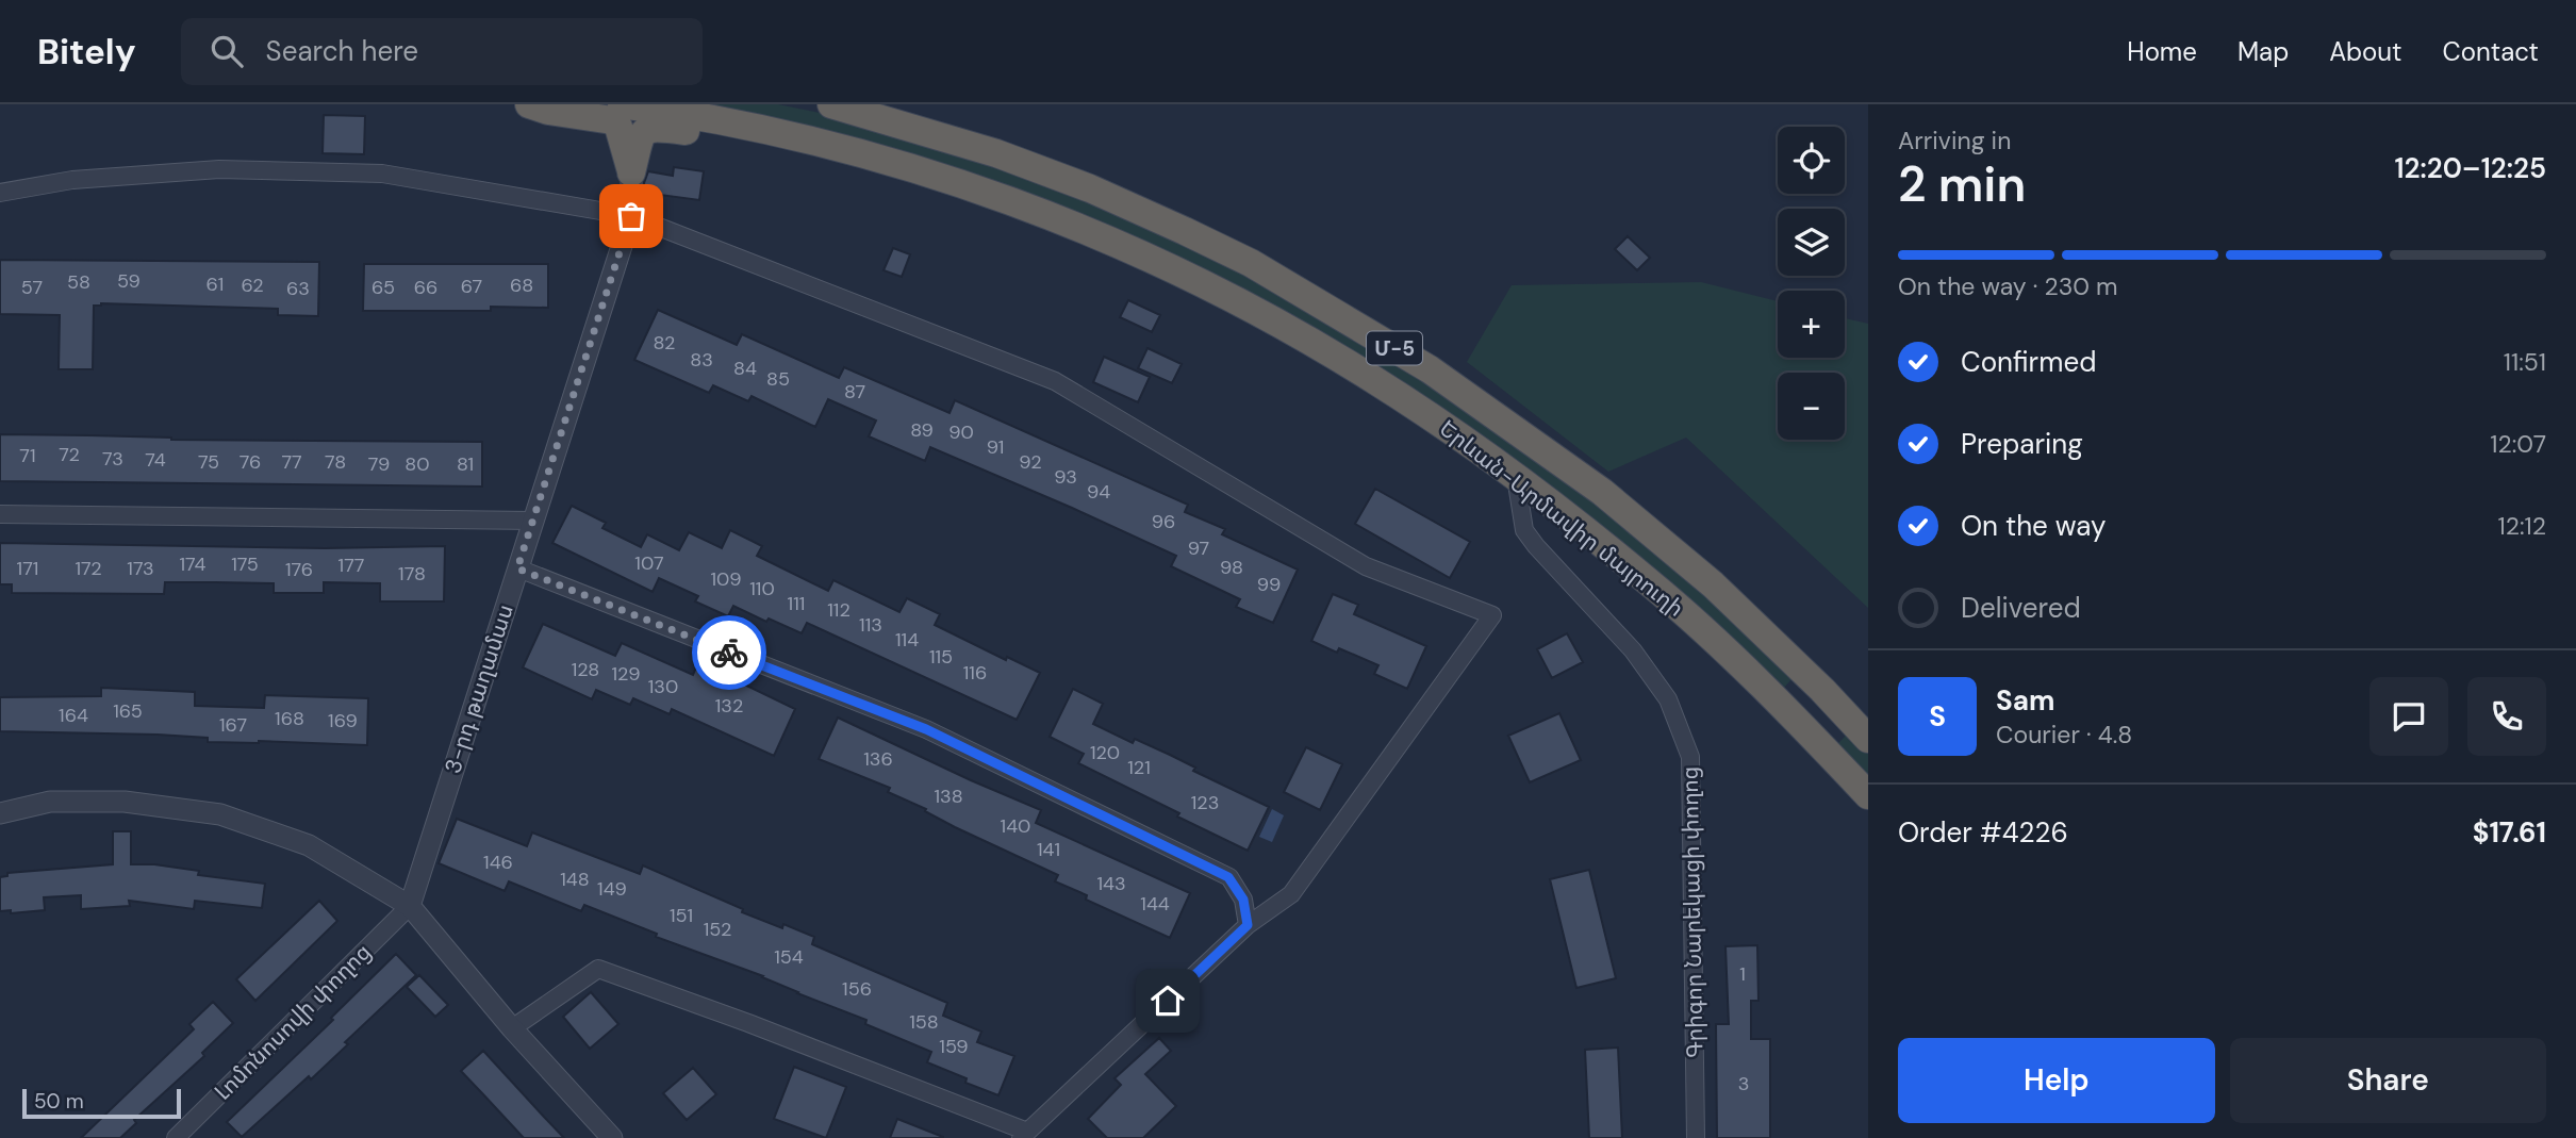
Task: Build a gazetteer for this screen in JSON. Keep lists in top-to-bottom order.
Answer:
{
  "streets": {
    "highway": ["Մ-5", "Երևան-Արմավիր մայրուղի"],
    "street": ["3-րդ թաղամաս", "Գրիգոր Նարեկացի փողոց", "Լոմոնոսովի փողոց"]
  },
  "crossings": [
    ["Երևան-Արմավիր մայրուղի", "Գրիգոր Նարեկացի փողոց"],
    ["3-րդ թաղամաս", "Լոմոնոսովի փողոց"]
  ],
  "house_numbers": [
    "59",
    "58",
    "61",
    "62",
    "68",
    "67",
    "57",
    "65",
    "66",
    "63",
    "82",
    "83",
    "84",
    "85",
    "87",
    "89",
    "90",
    "91",
    "72",
    "71",
    "73",
    "74",
    "75",
    "76",
    "77",
    "78",
    "92",
    "79",
    "80",
    "81",
    "93",
    "94",
    "96",
    "97",
    "107",
    "174",
    "175",
    "177",
    "98",
    "171",
    "172",
    "173",
    "176",
    "178",
    "109",
    "99",
    "110",
    "111",
    "112",
    "113",
    "114",
    "115",
    "128",
    "116",
    "129",
    "130",
    "132",
    "165",
    "164",
    "168",
    "169",
    "167",
    "120",
    "136",
    "121",
    "138",
    "123",
    "140",
    "141",
    "146",
    "148",
    "143",
    "149",
    "144",
    "151",
    "152",
    "154",
    "1",
    "156",
    "158",
    "159",
    "3"
  ],
  "scale_bar": "50 m",
  "page": {
    "header": "Bitely",
    "search": "Search here",
    "nav": [
      "Home",
      "Map",
      "About",
      "Contact"
    ],
    "heading": ["2 min", "Arriving in", "12:20–12:25"],
    "panel": [
      "Sam",
      "Courier · 4.8",
      "Order #4226",
      "$17.61"
    ],
    "map_buttons": ["+", "−"],
    "bar": "On the way · 230 m",
    "list": [
      ["Confirmed", "11:51"],
      ["Preparing", "12:07"],
      ["On the way", "12:12"],
      "Delivered"
    ],
    "round": "S",
    "buttons": ["Help", "Share"],
    "scale": "50 m"
  }
}
